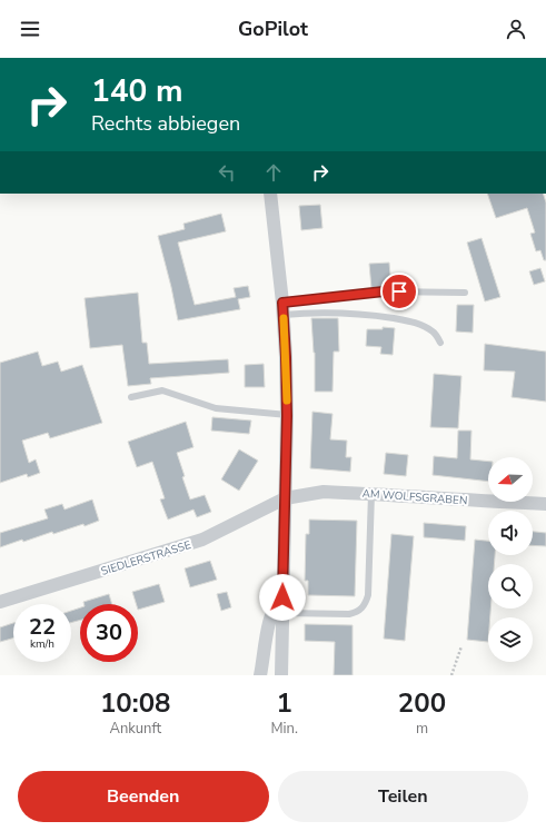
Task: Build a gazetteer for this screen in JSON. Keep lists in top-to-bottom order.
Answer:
{
  "streets": {
    "street": ["AM WOLFSGRABEN", "SIEDLERSTRASSE"]
  },
  "crossings": [
    ["AM WOLFSGRABEN", "SIEDLERSTRASSE"]
  ],
  "north": "left",
  "page": {
    "header": "GoPilot",
    "turn": ["140 m", "Rechts abbiegen"],
    "speed": "22 km/h",
    "limit": "30",
    "eta": [
      "10:08",
      "Ankunft",
      "1",
      "Min.",
      "200",
      "m"
    ],
    "buttons": ["Beenden", "Teilen"]
  }
}
